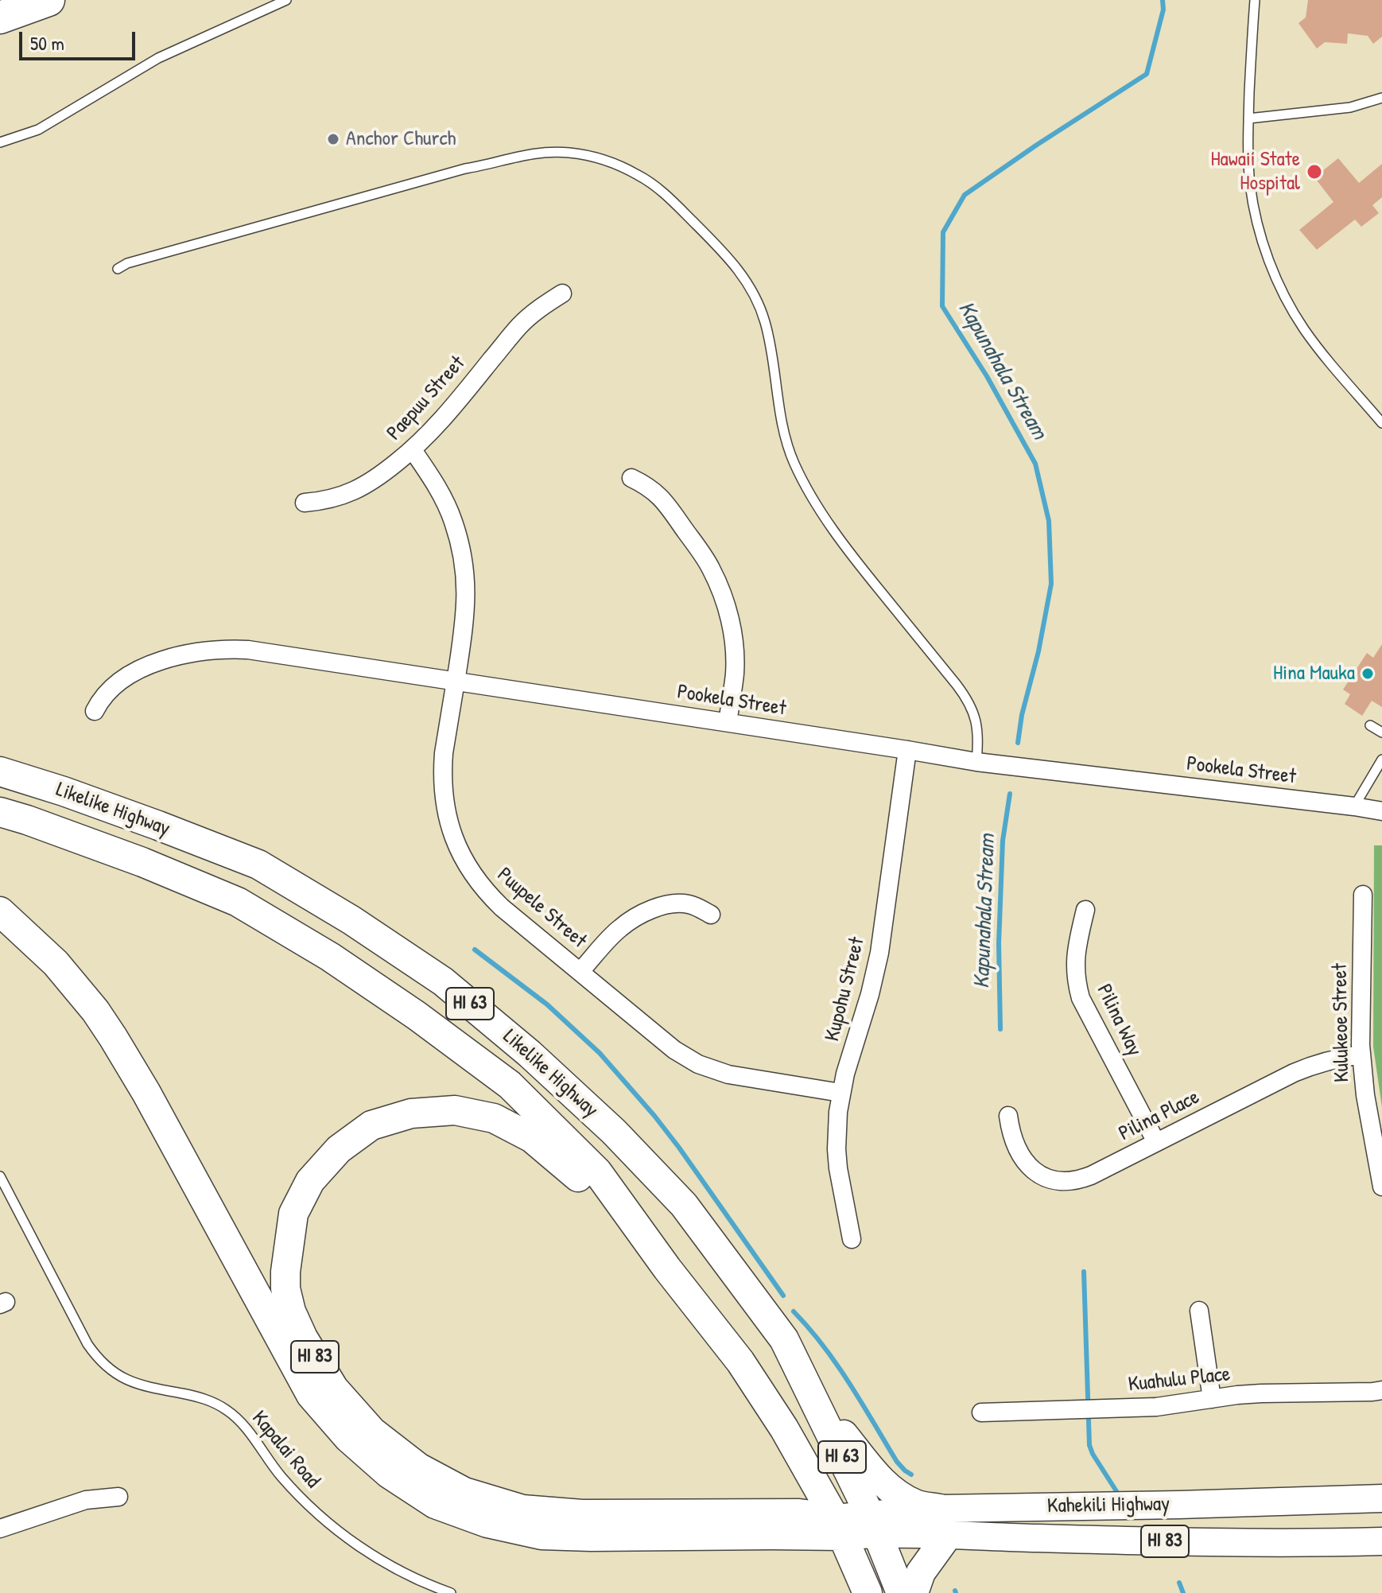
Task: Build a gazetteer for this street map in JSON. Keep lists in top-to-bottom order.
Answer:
{
  "streets": {
    "highway": ["Likelike Highway", "HI 63", "HI 83"],
    "main road": ["Kahekili Highway"],
    "street": [
      "Paepuu Street",
      "Pookela Street",
      "Puupele Street",
      "Kupohu Street",
      "Pilina Way",
      "Kulukeoe Street",
      "Pilina Place",
      "Kuahulu Place"
    ],
    "lane": ["Kapalai Road"]
  },
  "crossings": [
    ["Paepuu Street", "Puupele Street"],
    ["Pookela Street", "Puupele Street"],
    ["Pookela Street", "Kupohu Street"],
    ["Likelike Highway", "HI 83"],
    ["Likelike Highway", "Kahekili Highway"],
    ["Puupele Street", "Kupohu Street"],
    ["Pilina Way", "Pilina Place"],
    ["Kulukeoe Street", "Pilina Place"],
    ["HI 83", "Kahekili Highway"]
  ],
  "water": ["Kapunahala Stream"],
  "places": ["Anchor Church", "Hawaii State Hospital", "Hina Mauka"],
  "scale_bar": "50 m"
}
